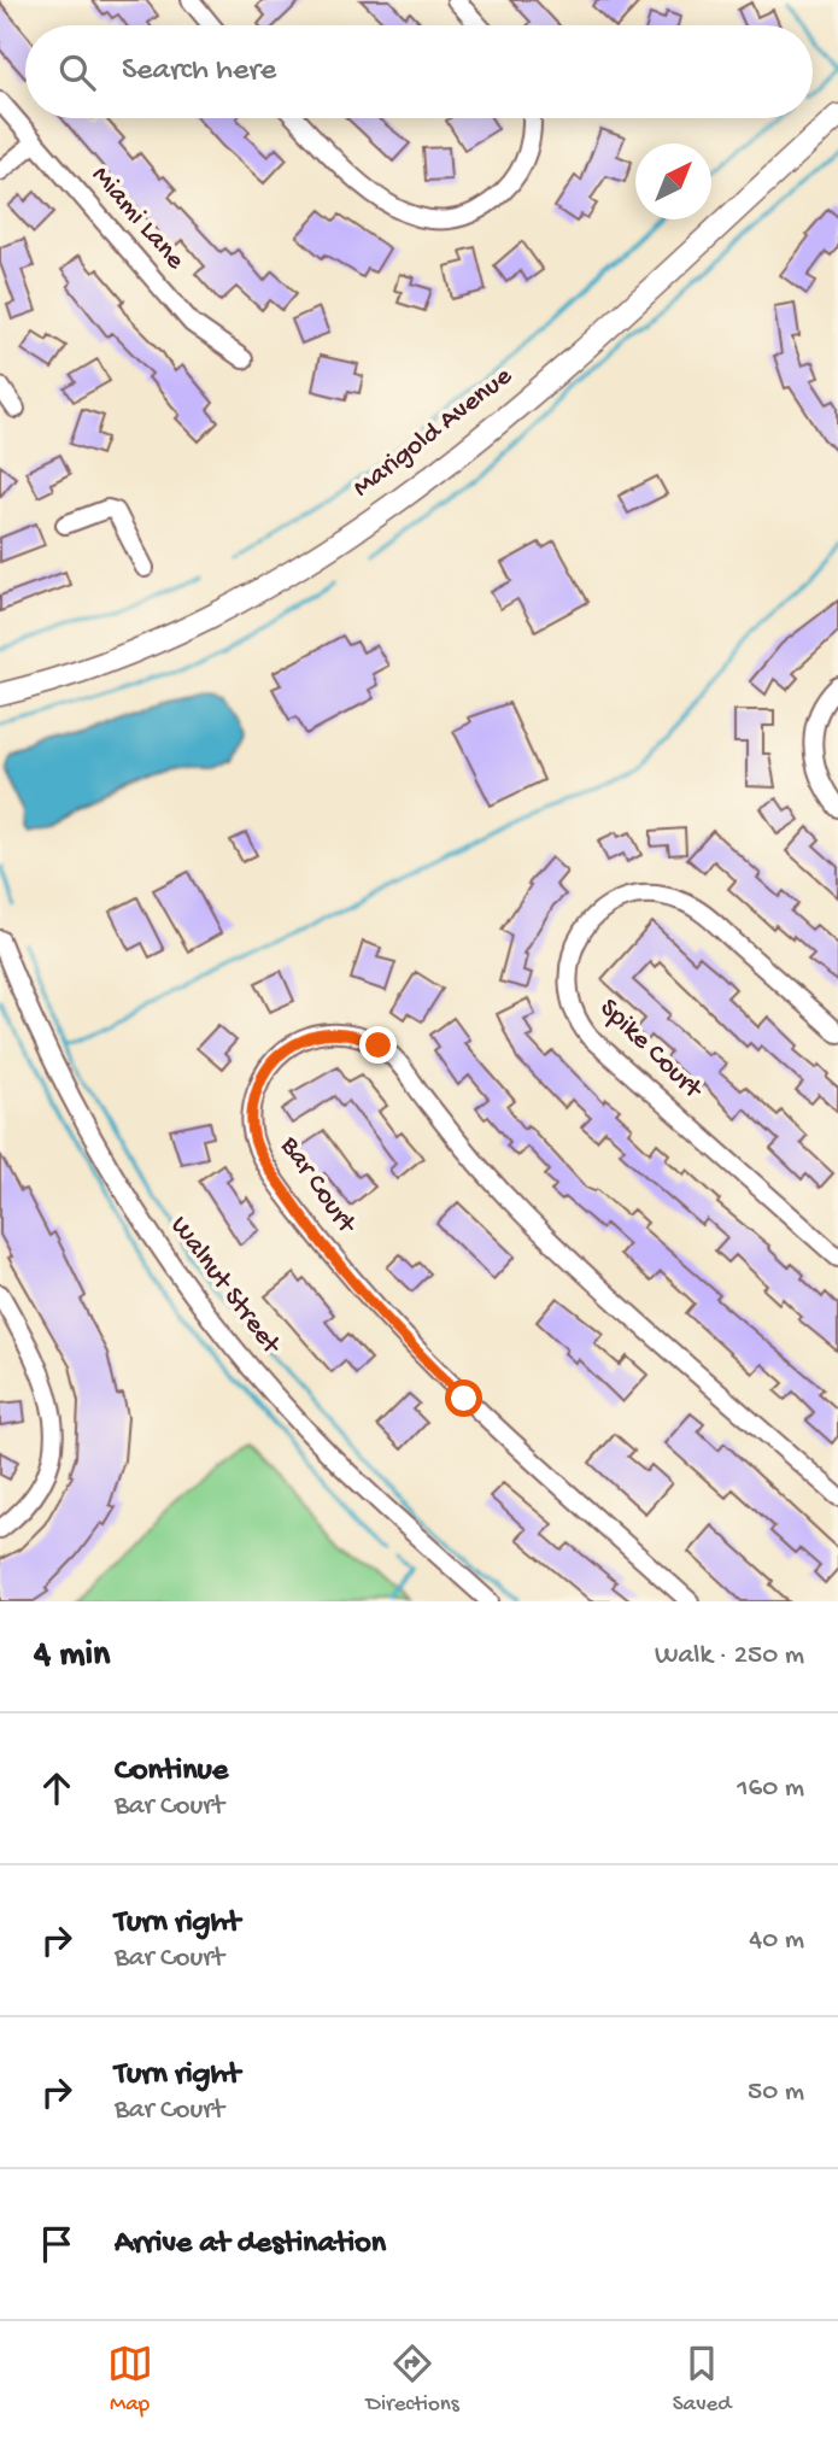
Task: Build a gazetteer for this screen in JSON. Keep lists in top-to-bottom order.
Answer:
{
  "streets": {
    "main road": ["Marigold Avenue"],
    "street": [
      "Miami Lane",
      "Spike Court",
      "Bar Court",
      "Walnut Street"
    ]
  },
  "north": "top right",
  "page": {
    "search": "Search here",
    "heading": ["4 min", "Walk · 250 m"],
    "list": [
      ["Continue", "Bar Court", "160 m"],
      ["Turn right", "Bar Court", "40 m"],
      ["Turn right", "Bar Court", "50 m"],
      "Arrive at destination"
    ],
    "nav": ["Map", "Directions", "Saved"]
  }
}
